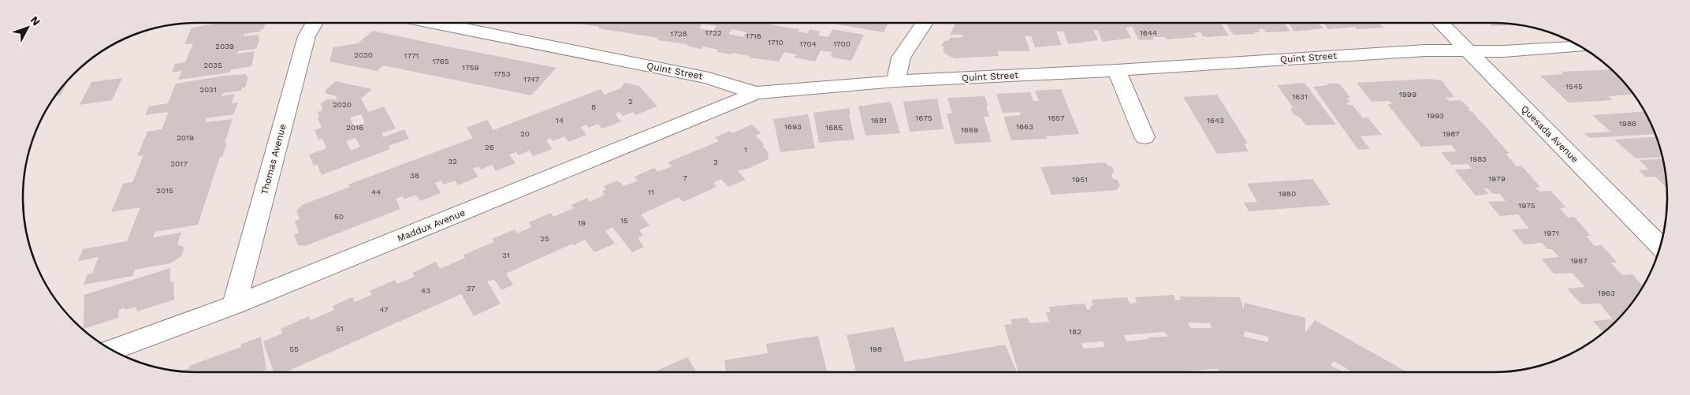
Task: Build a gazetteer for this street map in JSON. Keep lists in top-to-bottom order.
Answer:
{
  "streets": {
    "street": [
      "Quint Street",
      "Quesada Avenue",
      "Thomas Avenue",
      "Maddux Avenue"
    ]
  },
  "crossings": [
    ["Quint Street", "Quesada Avenue"],
    ["Quint Street", "Maddux Avenue"],
    ["Thomas Avenue", "Maddux Avenue"]
  ],
  "house_numbers": [
    "1722",
    "1644",
    "1728",
    "1716",
    "1710",
    "1704",
    "1700",
    "2039",
    "2030",
    "1771",
    "1765",
    "2035",
    "1759",
    "1753",
    "1747",
    "1545",
    "2031",
    "1999",
    "1631",
    "2",
    "2020",
    "8",
    "1993",
    "1675",
    "1657",
    "14",
    "1681",
    "1643",
    "1986",
    "1693",
    "1663",
    "2016",
    "1685",
    "1669",
    "20",
    "1987",
    "2019",
    "26",
    "1",
    "1983",
    "32",
    "3",
    "2017",
    "38",
    "7",
    "1979",
    "1951",
    "2015",
    "44",
    "11",
    "1980",
    "1975",
    "50",
    "15",
    "19",
    "1971",
    "25",
    "31",
    "1967",
    "37",
    "43",
    "1963",
    "47",
    "51",
    "182",
    "55",
    "198"
  ],
  "north": "top right"
}
